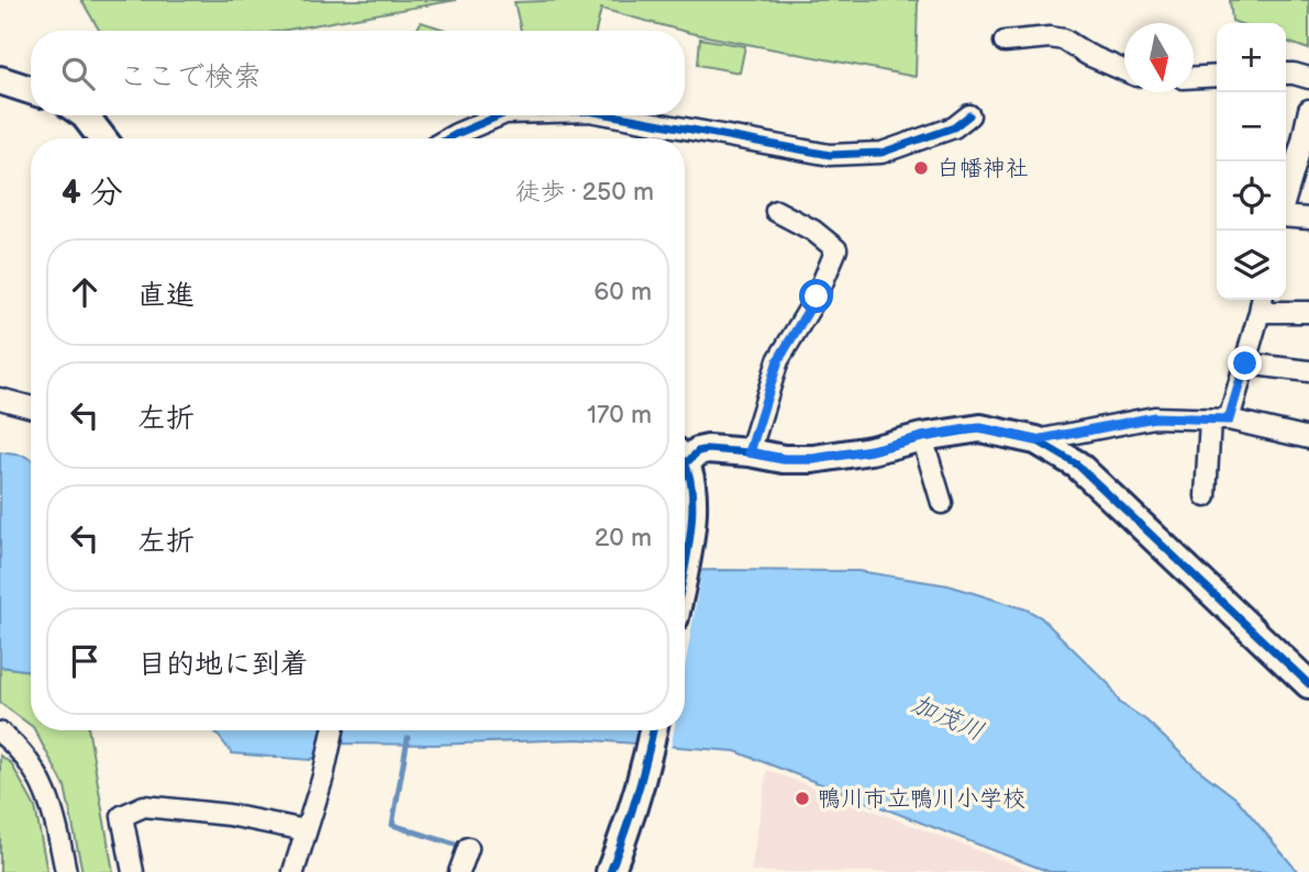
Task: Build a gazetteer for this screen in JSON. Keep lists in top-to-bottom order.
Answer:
{
  "water": ["加茂川"],
  "places": ["白幡神社", "鴨川市立鴨川小学校"],
  "north": "bottom",
  "page": {
    "map_buttons": ["+", "−"],
    "search": "ここで検索",
    "heading": ["4 分", "徒歩 · 250 m"],
    "list": [
      ["直進", "60 m"],
      ["左折", "170 m"],
      ["左折", "20 m"],
      "目的地に到着"
    ]
  }
}
